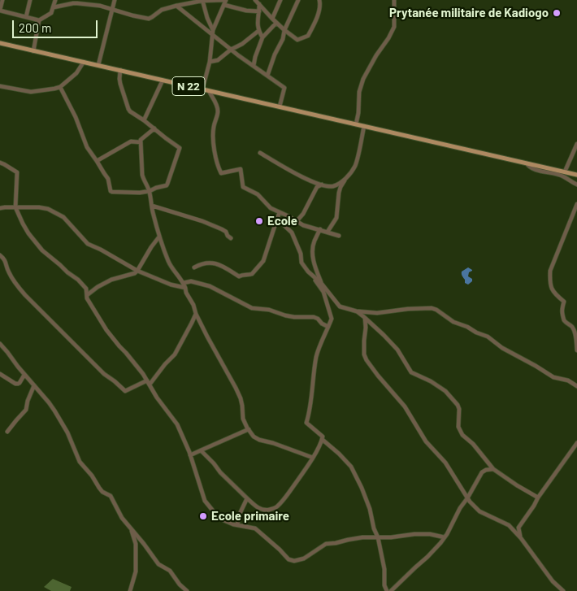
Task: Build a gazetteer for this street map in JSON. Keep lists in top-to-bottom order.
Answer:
{
  "streets": {
    "main road": ["N 22"]
  },
  "places": ["Prytanée militaire de Kadiogo", "Ecole", "Ecole primaire"],
  "scale_bar": "200 m"
}
